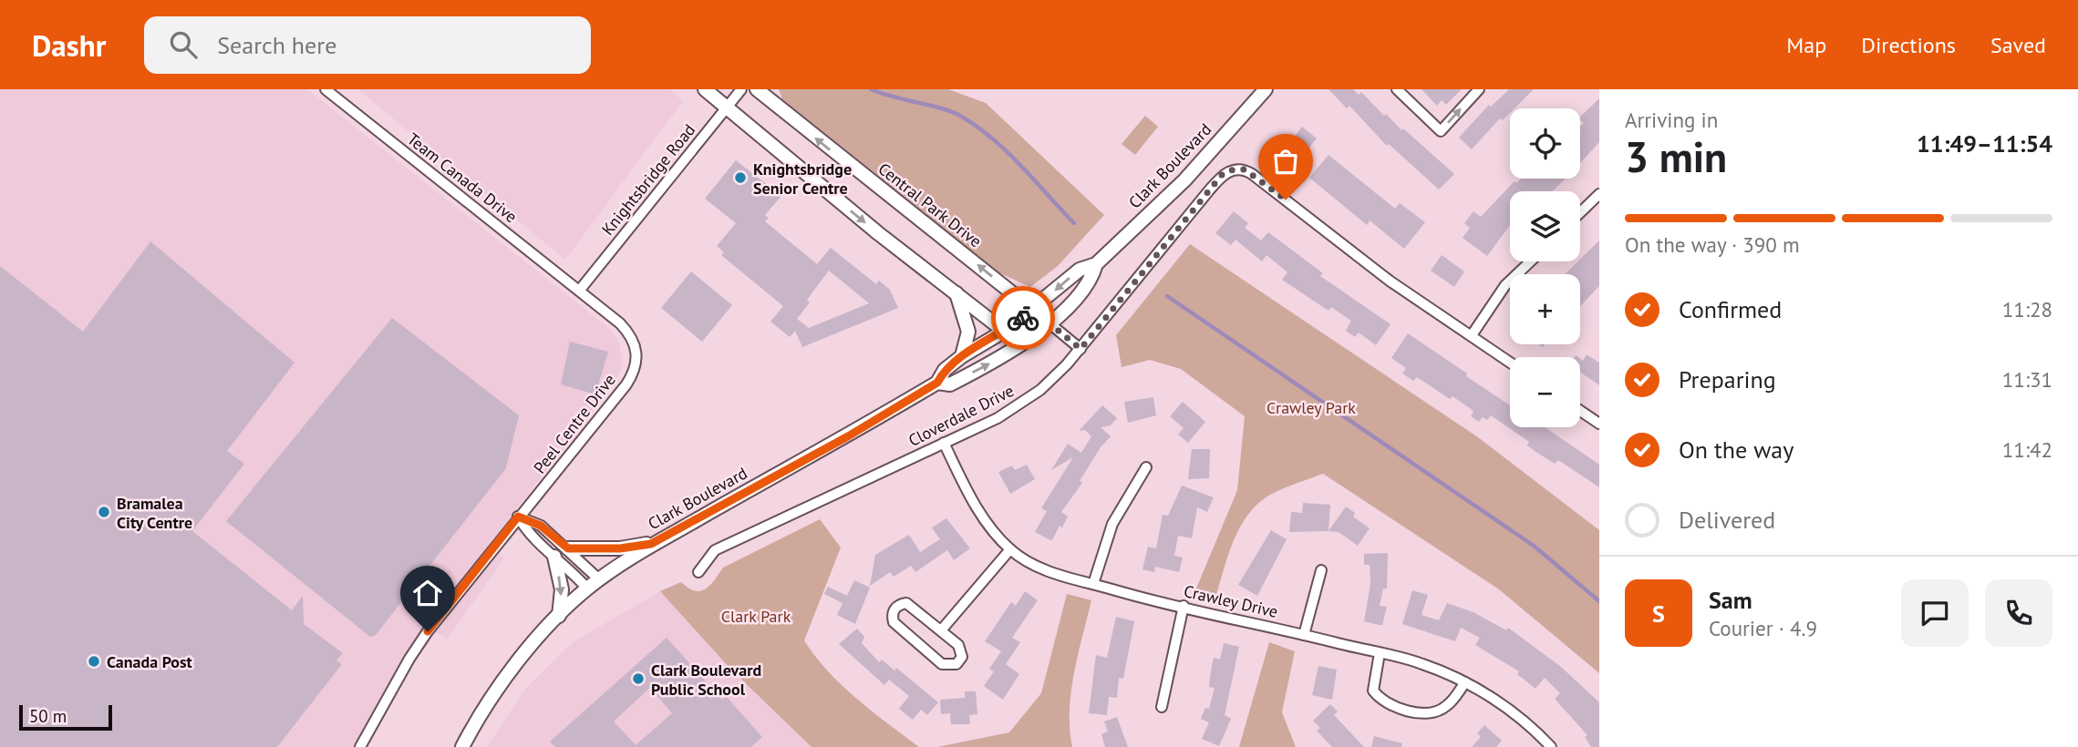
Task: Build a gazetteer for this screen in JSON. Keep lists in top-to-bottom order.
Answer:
{
  "streets": {
    "street": [
      "Clark Boulevard",
      "Team Canada Drive",
      "Knightsbridge Road",
      "Central Park Drive",
      "Cloverdale Drive",
      "Peel Centre Drive",
      "Crawley Drive"
    ]
  },
  "crossings": [
    ["Clark Boulevard", "Central Park Drive"],
    ["Team Canada Drive", "Knightsbridge Road"],
    ["Team Canada Drive", "Peel Centre Drive"],
    ["Knightsbridge Road", "Peel Centre Drive"],
    ["Central Park Drive", "Cloverdale Drive"],
    ["Cloverdale Drive", "Crawley Drive"]
  ],
  "parks": ["Crawley Park", "Clark Park"],
  "places": [
    "Knightsbridge Senior Centre",
    "Bramalea City Centre",
    "Canada Post",
    "Clark Boulevard Public School"
  ],
  "scale_bar": "50 m",
  "page": {
    "header": "Dashr",
    "search": "Search here",
    "nav": ["Map", "Directions", "Saved"],
    "heading": ["3 min", "Arriving in", "11:49–11:54"],
    "panel": ["Sam", "Courier · 4.9"],
    "map_buttons": ["+", "−"],
    "bar": "On the way · 390 m",
    "list": [
      ["Confirmed", "11:28"],
      ["Preparing", "11:31"],
      ["On the way", "11:42"],
      "Delivered"
    ],
    "round": "S",
    "scale": "50 m"
  }
}
